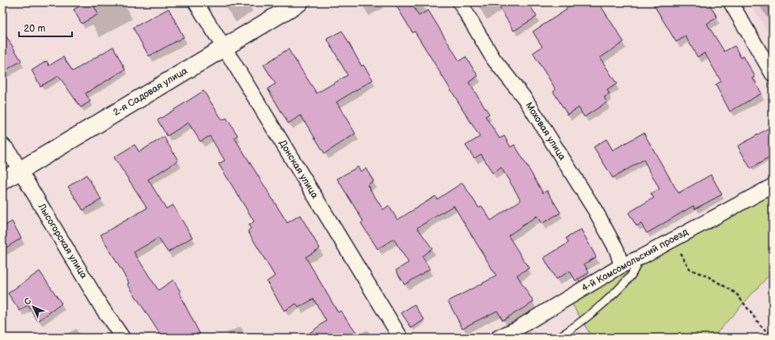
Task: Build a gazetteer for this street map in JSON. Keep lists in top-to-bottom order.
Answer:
{
  "streets": {
    "street": [
      "2-я Садовая улица",
      "Моховая улица",
      "Донская улица",
      "Лысогорская улица",
      "4-й Комсомольский проезд"
    ]
  },
  "crossings": [
    ["2-я Садовая улица", "Донская улица"],
    ["2-я Садовая улица", "Лысогорская улица"],
    ["Моховая улица", "4-й Комсомольский проезд"]
  ],
  "scale_bar": "20 m",
  "north": "top left"
}
